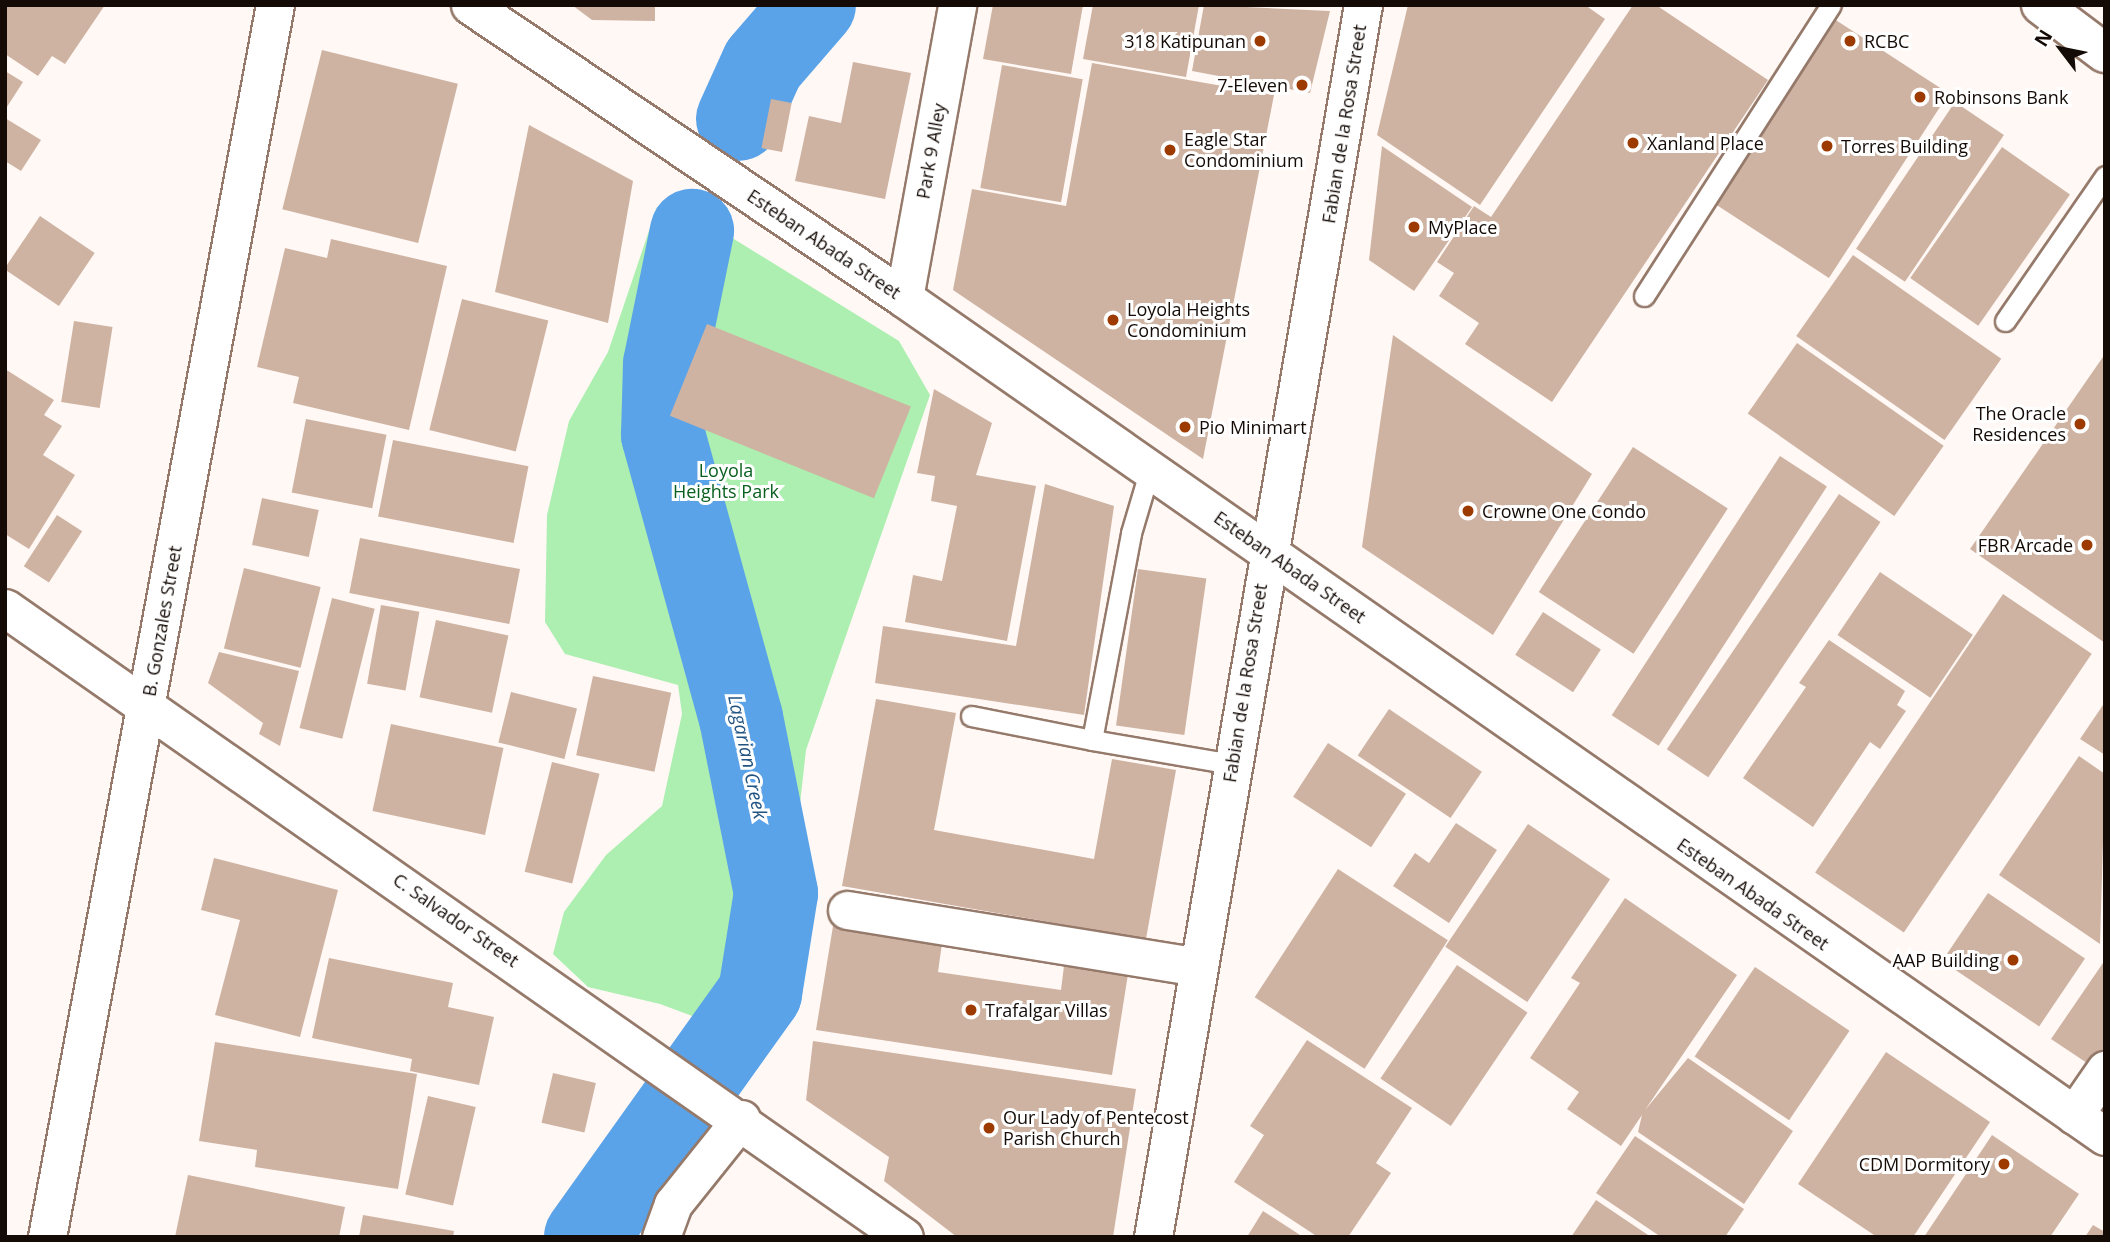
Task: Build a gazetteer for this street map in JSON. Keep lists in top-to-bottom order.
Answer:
{
  "streets": {
    "street": [
      "Fabian de la Rosa Street",
      "Park 9 Alley",
      "Esteban Abada Street",
      "B. Gonzales Street",
      "C. Salvador Street"
    ]
  },
  "crossings": [
    ["Fabian de la Rosa Street", "Esteban Abada Street"],
    ["Park 9 Alley", "Esteban Abada Street"],
    ["B. Gonzales Street", "C. Salvador Street"]
  ],
  "water": ["Lagarian Creek"],
  "parks": ["Loyola Heights Park"],
  "places": [
    "318 Katipunan",
    "RCBC",
    "7-Eleven",
    "Robinsons Bank",
    "Xanland Place",
    "Torres Building",
    "Eagle Star Condominium",
    "MyPlace",
    "Loyola Heights Condominium",
    "The Oracle Residences",
    "Pio Minimart",
    "Crowne One Condo",
    "FBR Arcade",
    "AAP Building",
    "Trafalgar Villas",
    "Our Lady of Pentecost Parish Church",
    "CDM Dormitory"
  ],
  "north": "top left"
}
